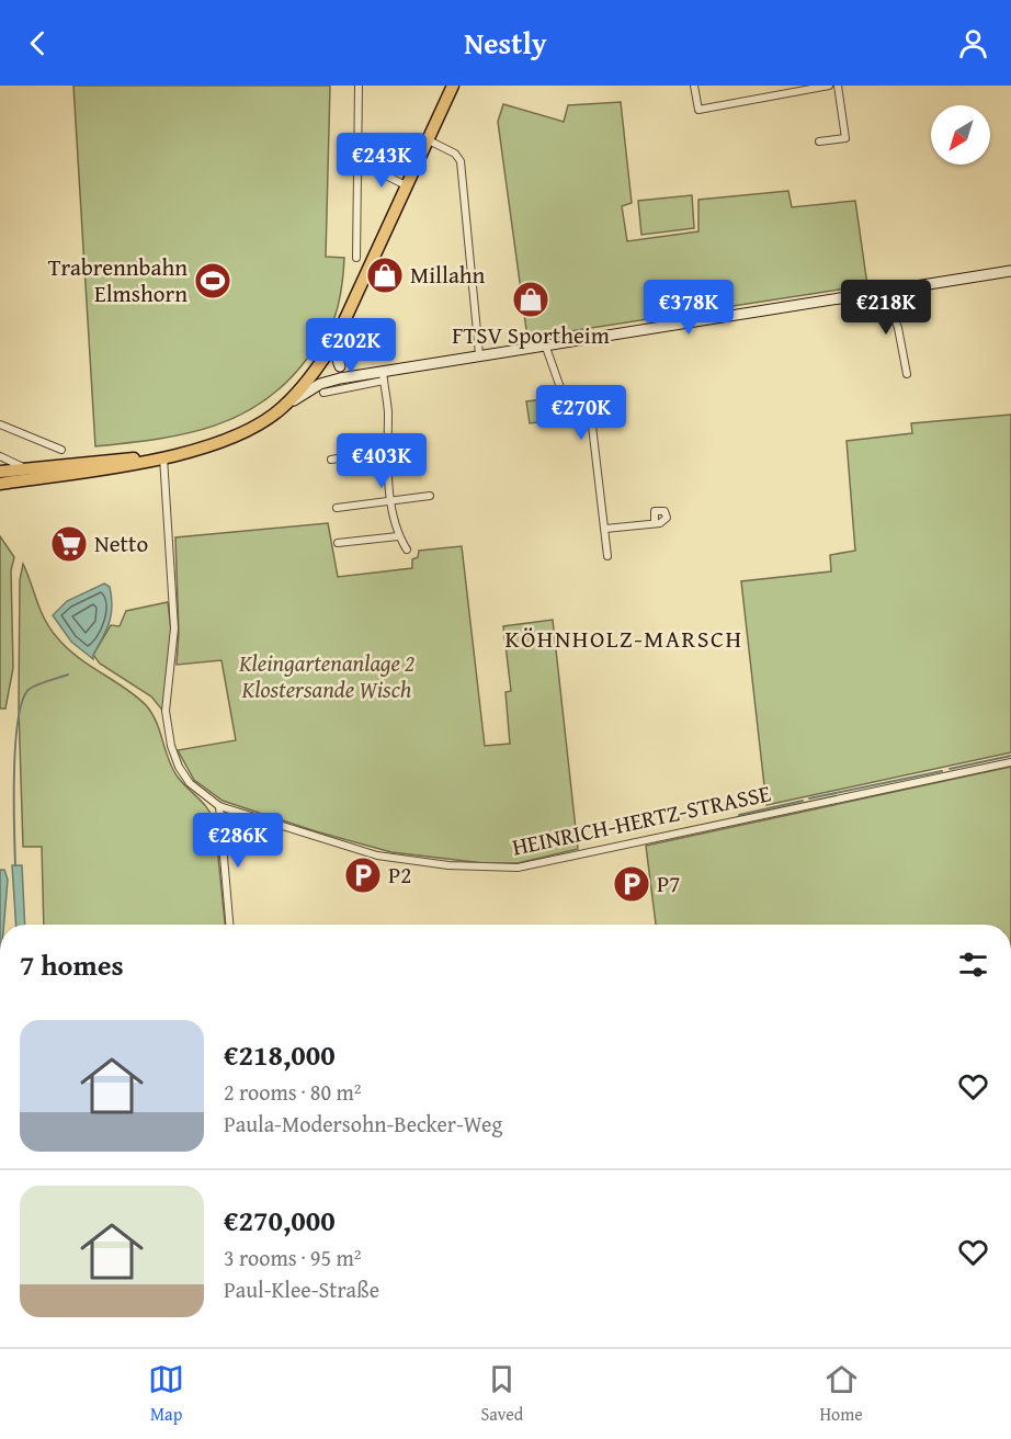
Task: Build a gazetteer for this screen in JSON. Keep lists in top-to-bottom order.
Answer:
{
  "streets": {
    "street": ["HEINRICH-HERTZ-STRASSE"]
  },
  "districts": ["KÖHNHOLZ-MARSCH"],
  "parks": ["Kleingartenanlage 2 Klostersande Wisch"],
  "places": {
    "shop": ["Millahn", "FTSV Sportheim"],
    "sports": ["Trabrennbahn Elmshorn"],
    "supermarket": ["Netto"],
    "parking": ["P2", "P7"]
  },
  "north": "bottom left",
  "page": {
    "header": "Nestly",
    "price": [
      "€243K",
      "€378K",
      "€218K",
      "€202K",
      "€270K",
      "€403K",
      "€286K"
    ],
    "heading": "7 homes",
    "list": [
      {
        "name": "€218,000",
        "note": "2 rooms · 80 m² · Paula-Modersohn-Becker-Weg"
      },
      {
        "name": "€270,000",
        "note": "3 rooms · 95 m² · Paul-Klee-Straße"
      }
    ],
    "tabs": ["Map", "Saved", "Home"]
  }
}
